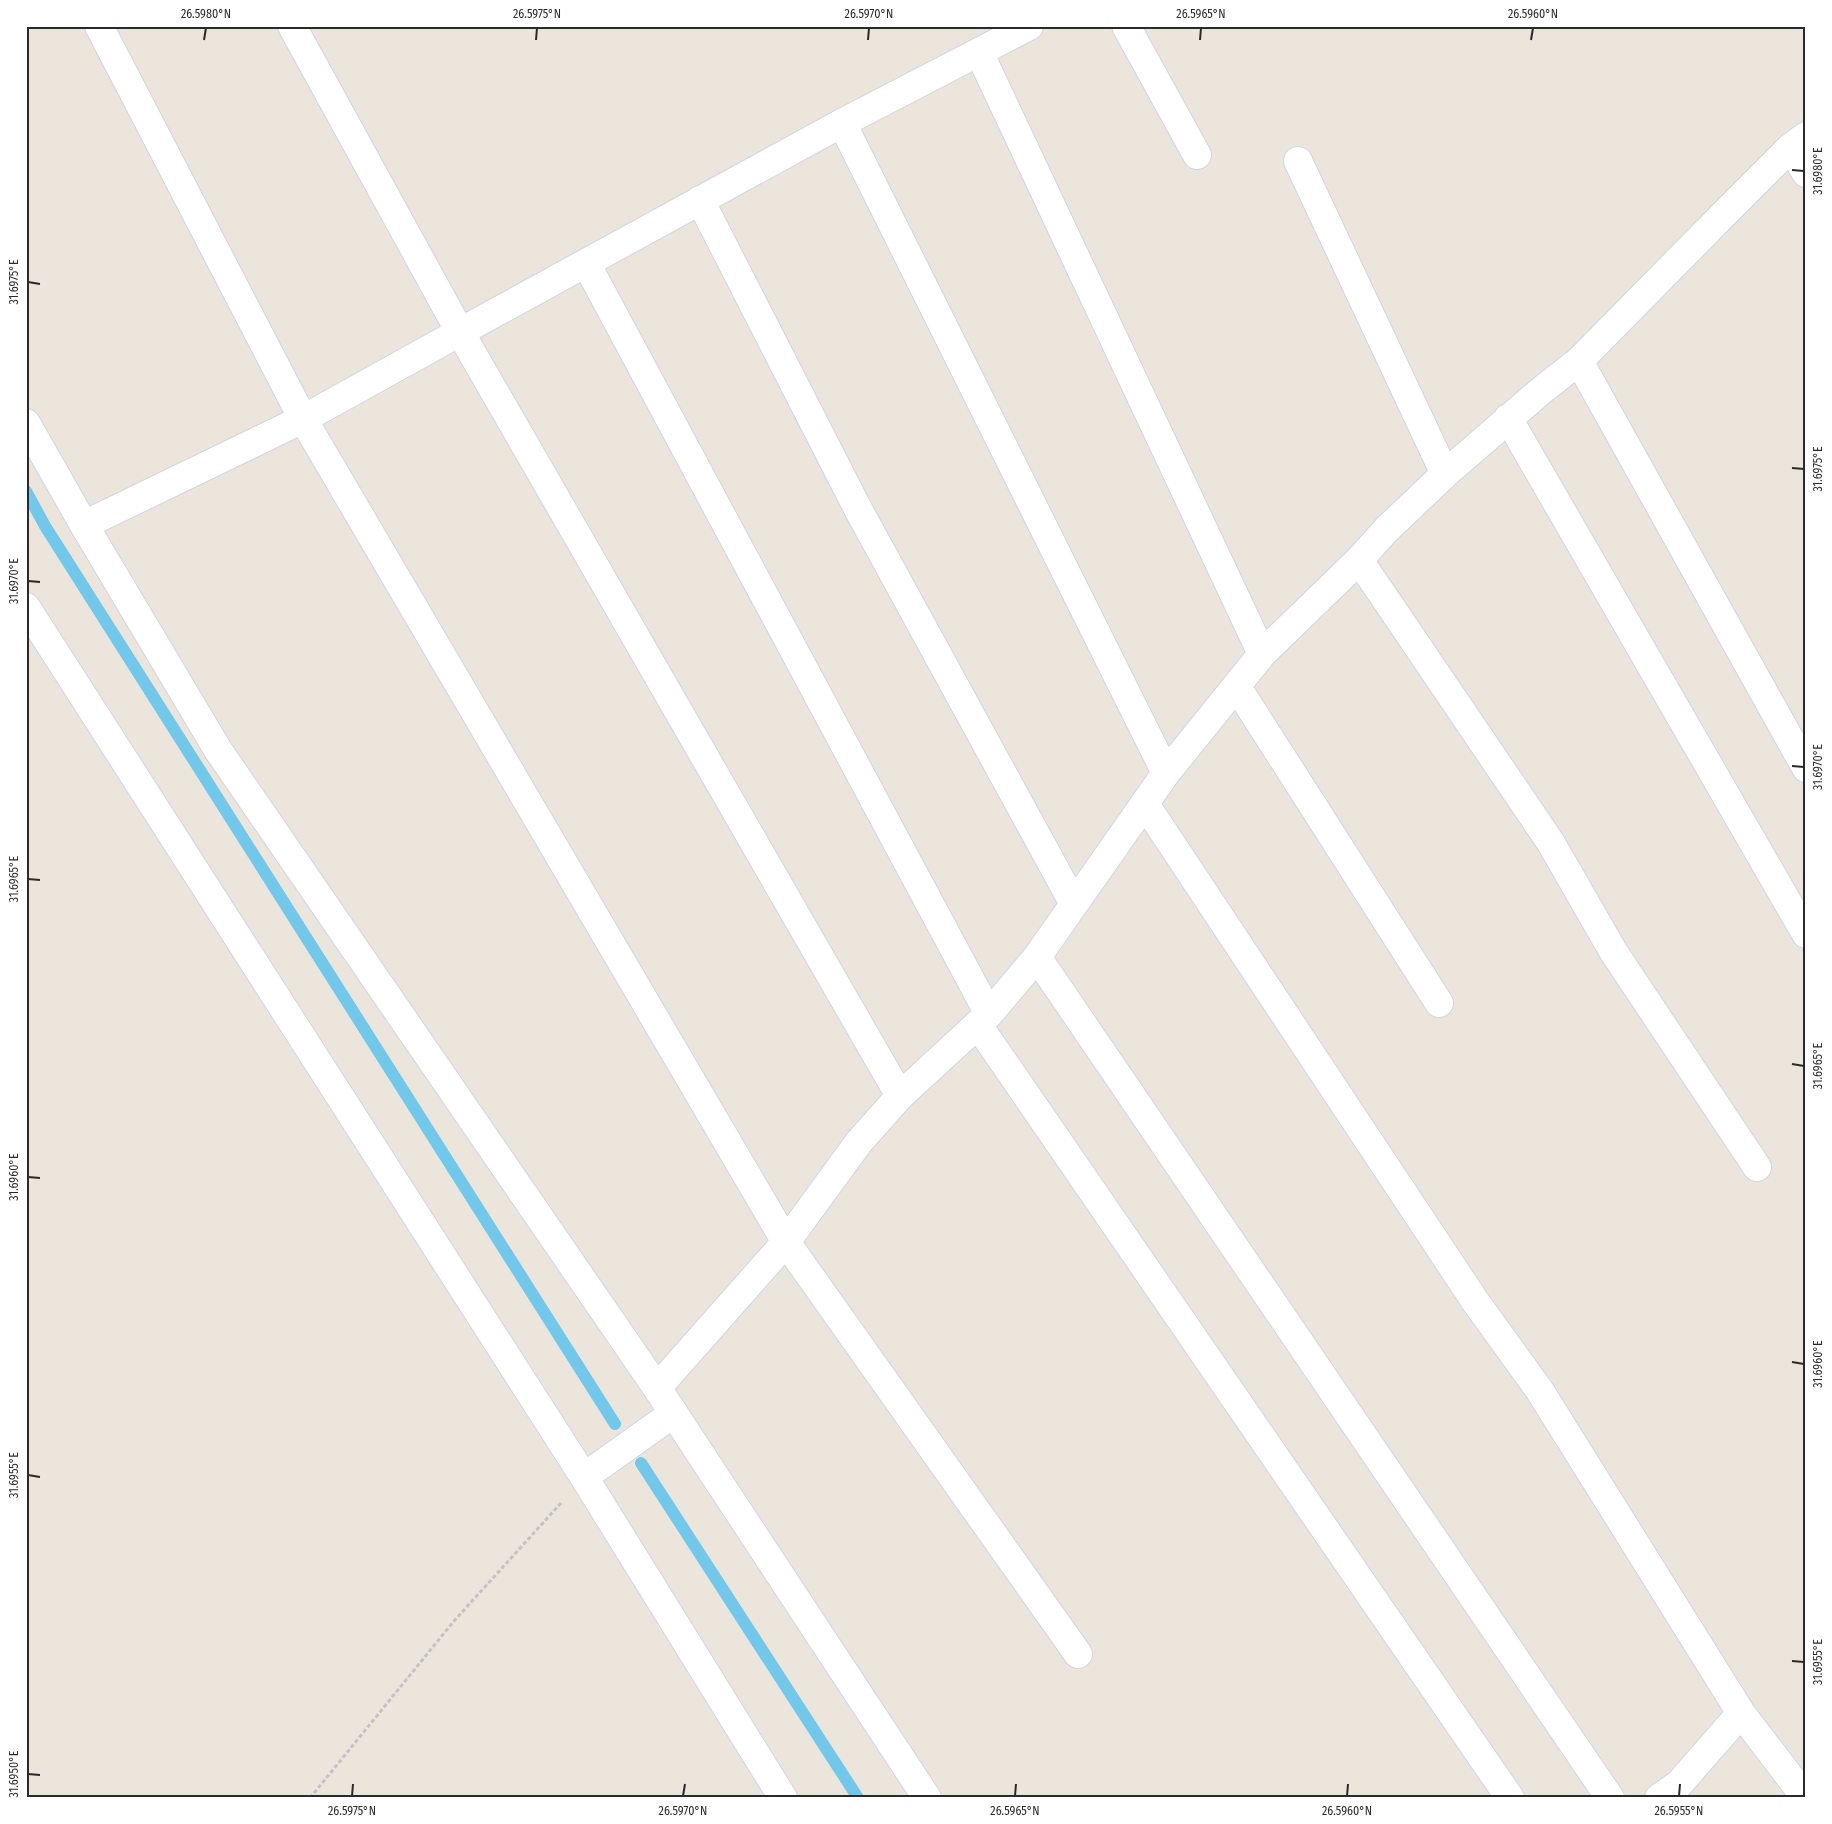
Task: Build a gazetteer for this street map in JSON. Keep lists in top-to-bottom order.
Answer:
{
  "coordinates": [
    "26.5980°N",
    "26.5975°N",
    "26.5970°N",
    "26.5965°N",
    "26.5960°N",
    "31.6980°E",
    "31.6975°E",
    "31.6970°E",
    "31.6965°E",
    "31.6960°E",
    "31.6955°E",
    "31.6950°E",
    "26.5955°N"
  ]
}
